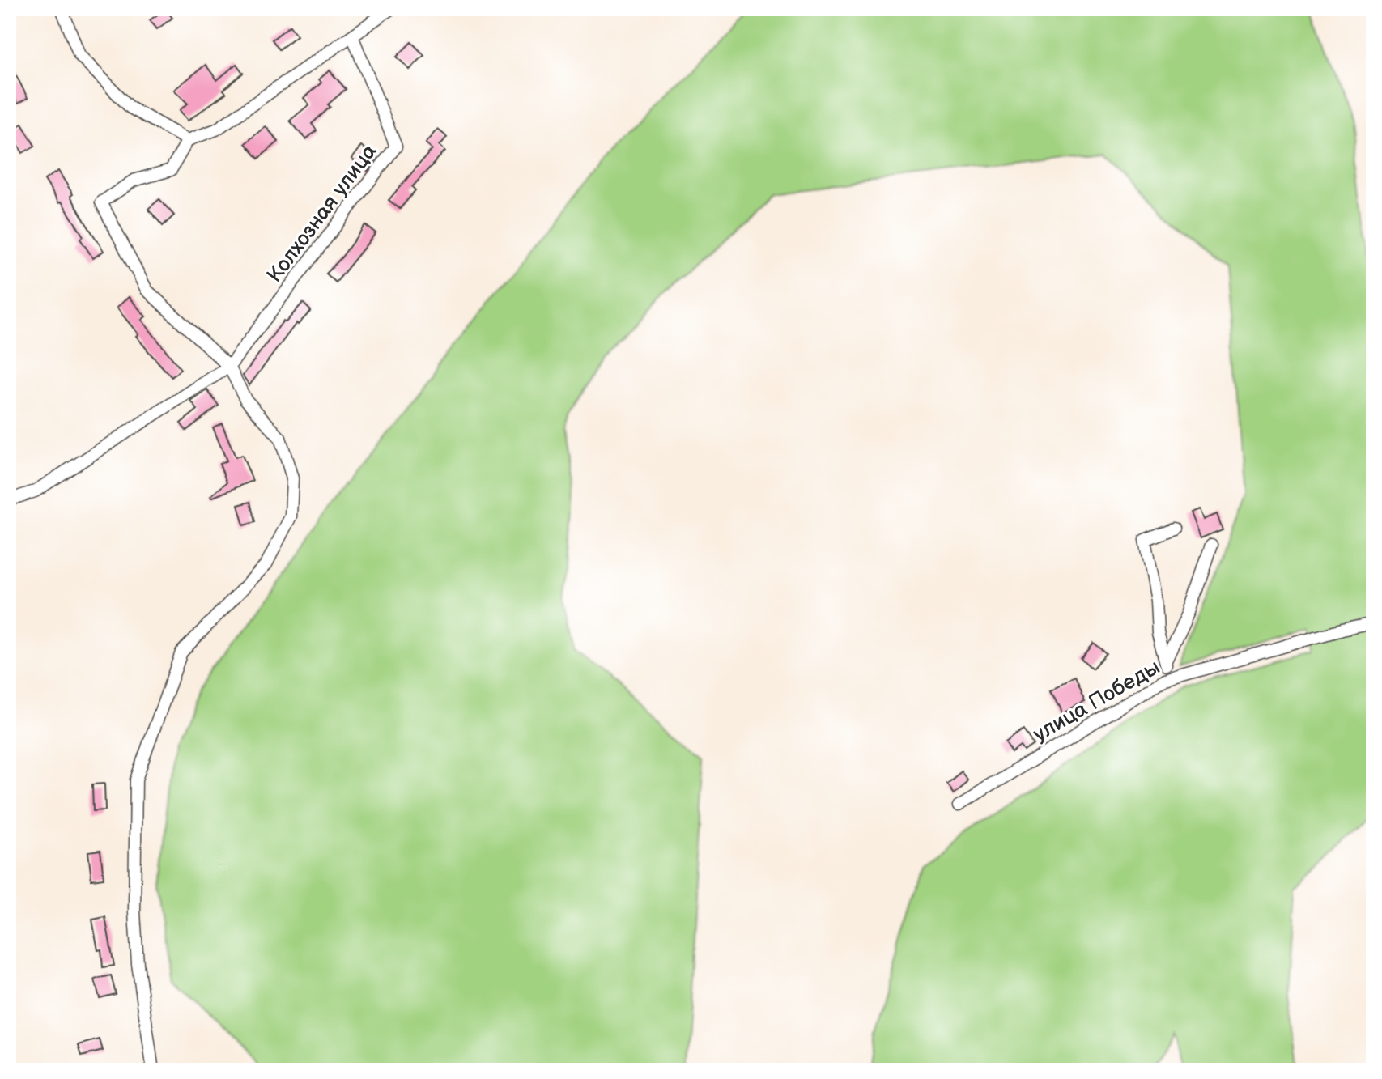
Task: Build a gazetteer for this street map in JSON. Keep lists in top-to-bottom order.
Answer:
{
  "streets": {
    "street": ["Колхозная улица", "улица Победы"]
  }
}
